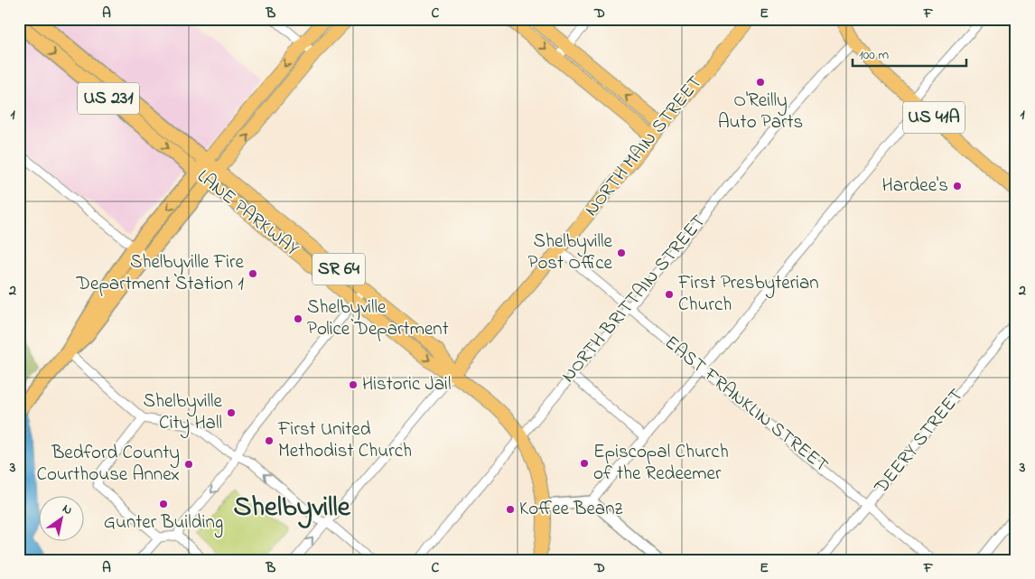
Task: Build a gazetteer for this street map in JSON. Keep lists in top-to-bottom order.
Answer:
{
  "streets": {
    "highway": ["US 231", "LANE PARKWAY"],
    "main road": ["US 41A", "NORTH MAIN STREET", "SR 64"],
    "street": ["NORTH BRITTAIN STREET", "EAST FRANKLIN STREET", "DEERY STREET"]
  },
  "crossings": [
    ["US 41A", "NORTH BRITTAIN STREET"],
    ["NORTH MAIN STREET", "LANE PARKWAY"],
    ["NORTH MAIN STREET", "SR 64"],
    ["NORTH MAIN STREET", "EAST FRANKLIN STREET"],
    ["LANE PARKWAY", "SR 64"],
    ["SR 64", "NORTH BRITTAIN STREET"],
    ["NORTH BRITTAIN STREET", "EAST FRANKLIN STREET"],
    ["EAST FRANKLIN STREET", "DEERY STREET"]
  ],
  "districts": ["Shelbyville"],
  "places": [
    "O'Reilly Auto Parts",
    "Hardee's",
    "Shelbyville Post Office",
    "Shelbyville Fire Department Station 1",
    "First Presbyterian Church",
    "Shelbyville Police Department",
    "Historic Jail",
    "Shelbyville City Hall",
    "First United Methodist Church",
    "Episcopal Church of the Redeemer",
    "Bedford County Courthouse Annex",
    "Gunter Building",
    "Koffee Beanz"
  ],
  "scale_bar": "100 m",
  "north": "top right",
  "grid": {
    "columns": [
      "A",
      "B",
      "C",
      "D",
      "E",
      "F"
    ],
    "rows": ["1", "2", "3"]
  }
}
